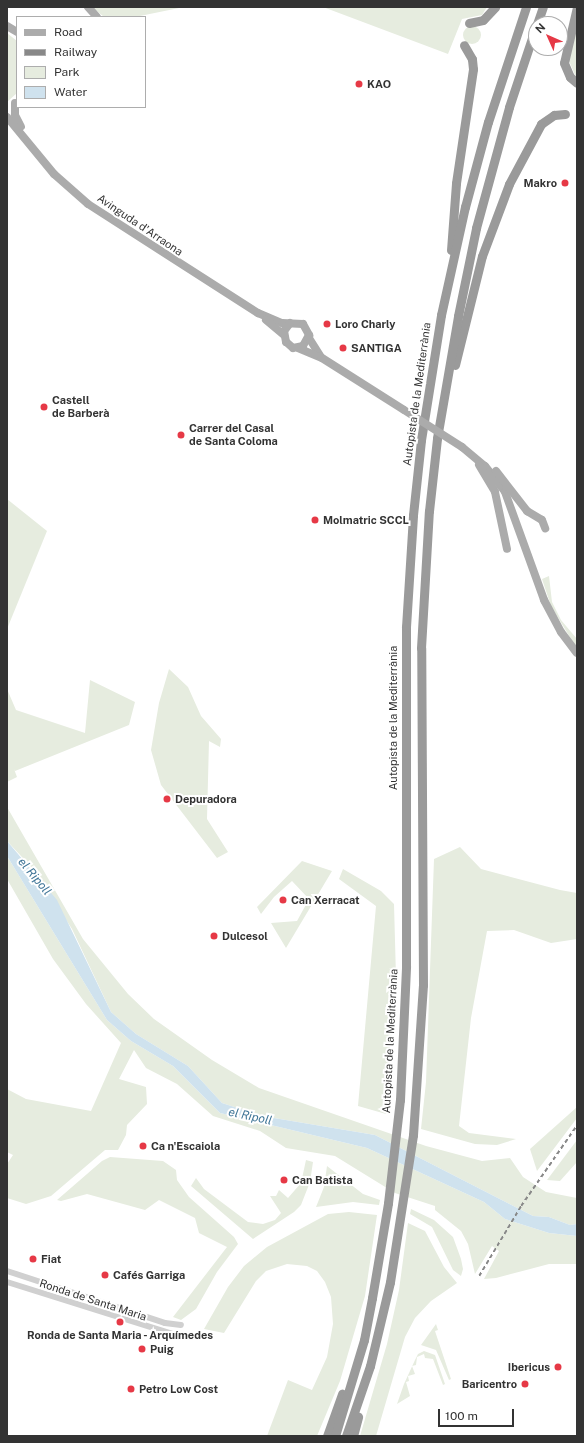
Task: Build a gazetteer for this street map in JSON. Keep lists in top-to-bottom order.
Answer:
{
  "streets": {
    "highway": ["Autopista de la Mediterrània"],
    "main road": ["Avinguda d'Arraona"],
    "street": ["Ronda de Santa Maria"]
  },
  "water": ["el Ripoll"],
  "places": [
    "KAO",
    "Makro",
    "Loro Charly",
    "SANTIGA",
    "Castell de Barberà",
    "Carrer del Casal de Santa Coloma",
    "Molmatric SCCL",
    "Depuradora",
    "Can Xerracat",
    "Dulcesol",
    "Ca n'Escaiola",
    "Can Batista",
    "Fiat",
    "Cafés Garriga",
    "Ronda de Santa Maria - Arquímedes",
    "Puig",
    "Ibericus",
    "Baricentro",
    "Petro Low Cost"
  ],
  "legend": [
    "Road",
    "Railway",
    "Park",
    "Water"
  ],
  "scale_bar": "100 m",
  "north": "top left"
}
